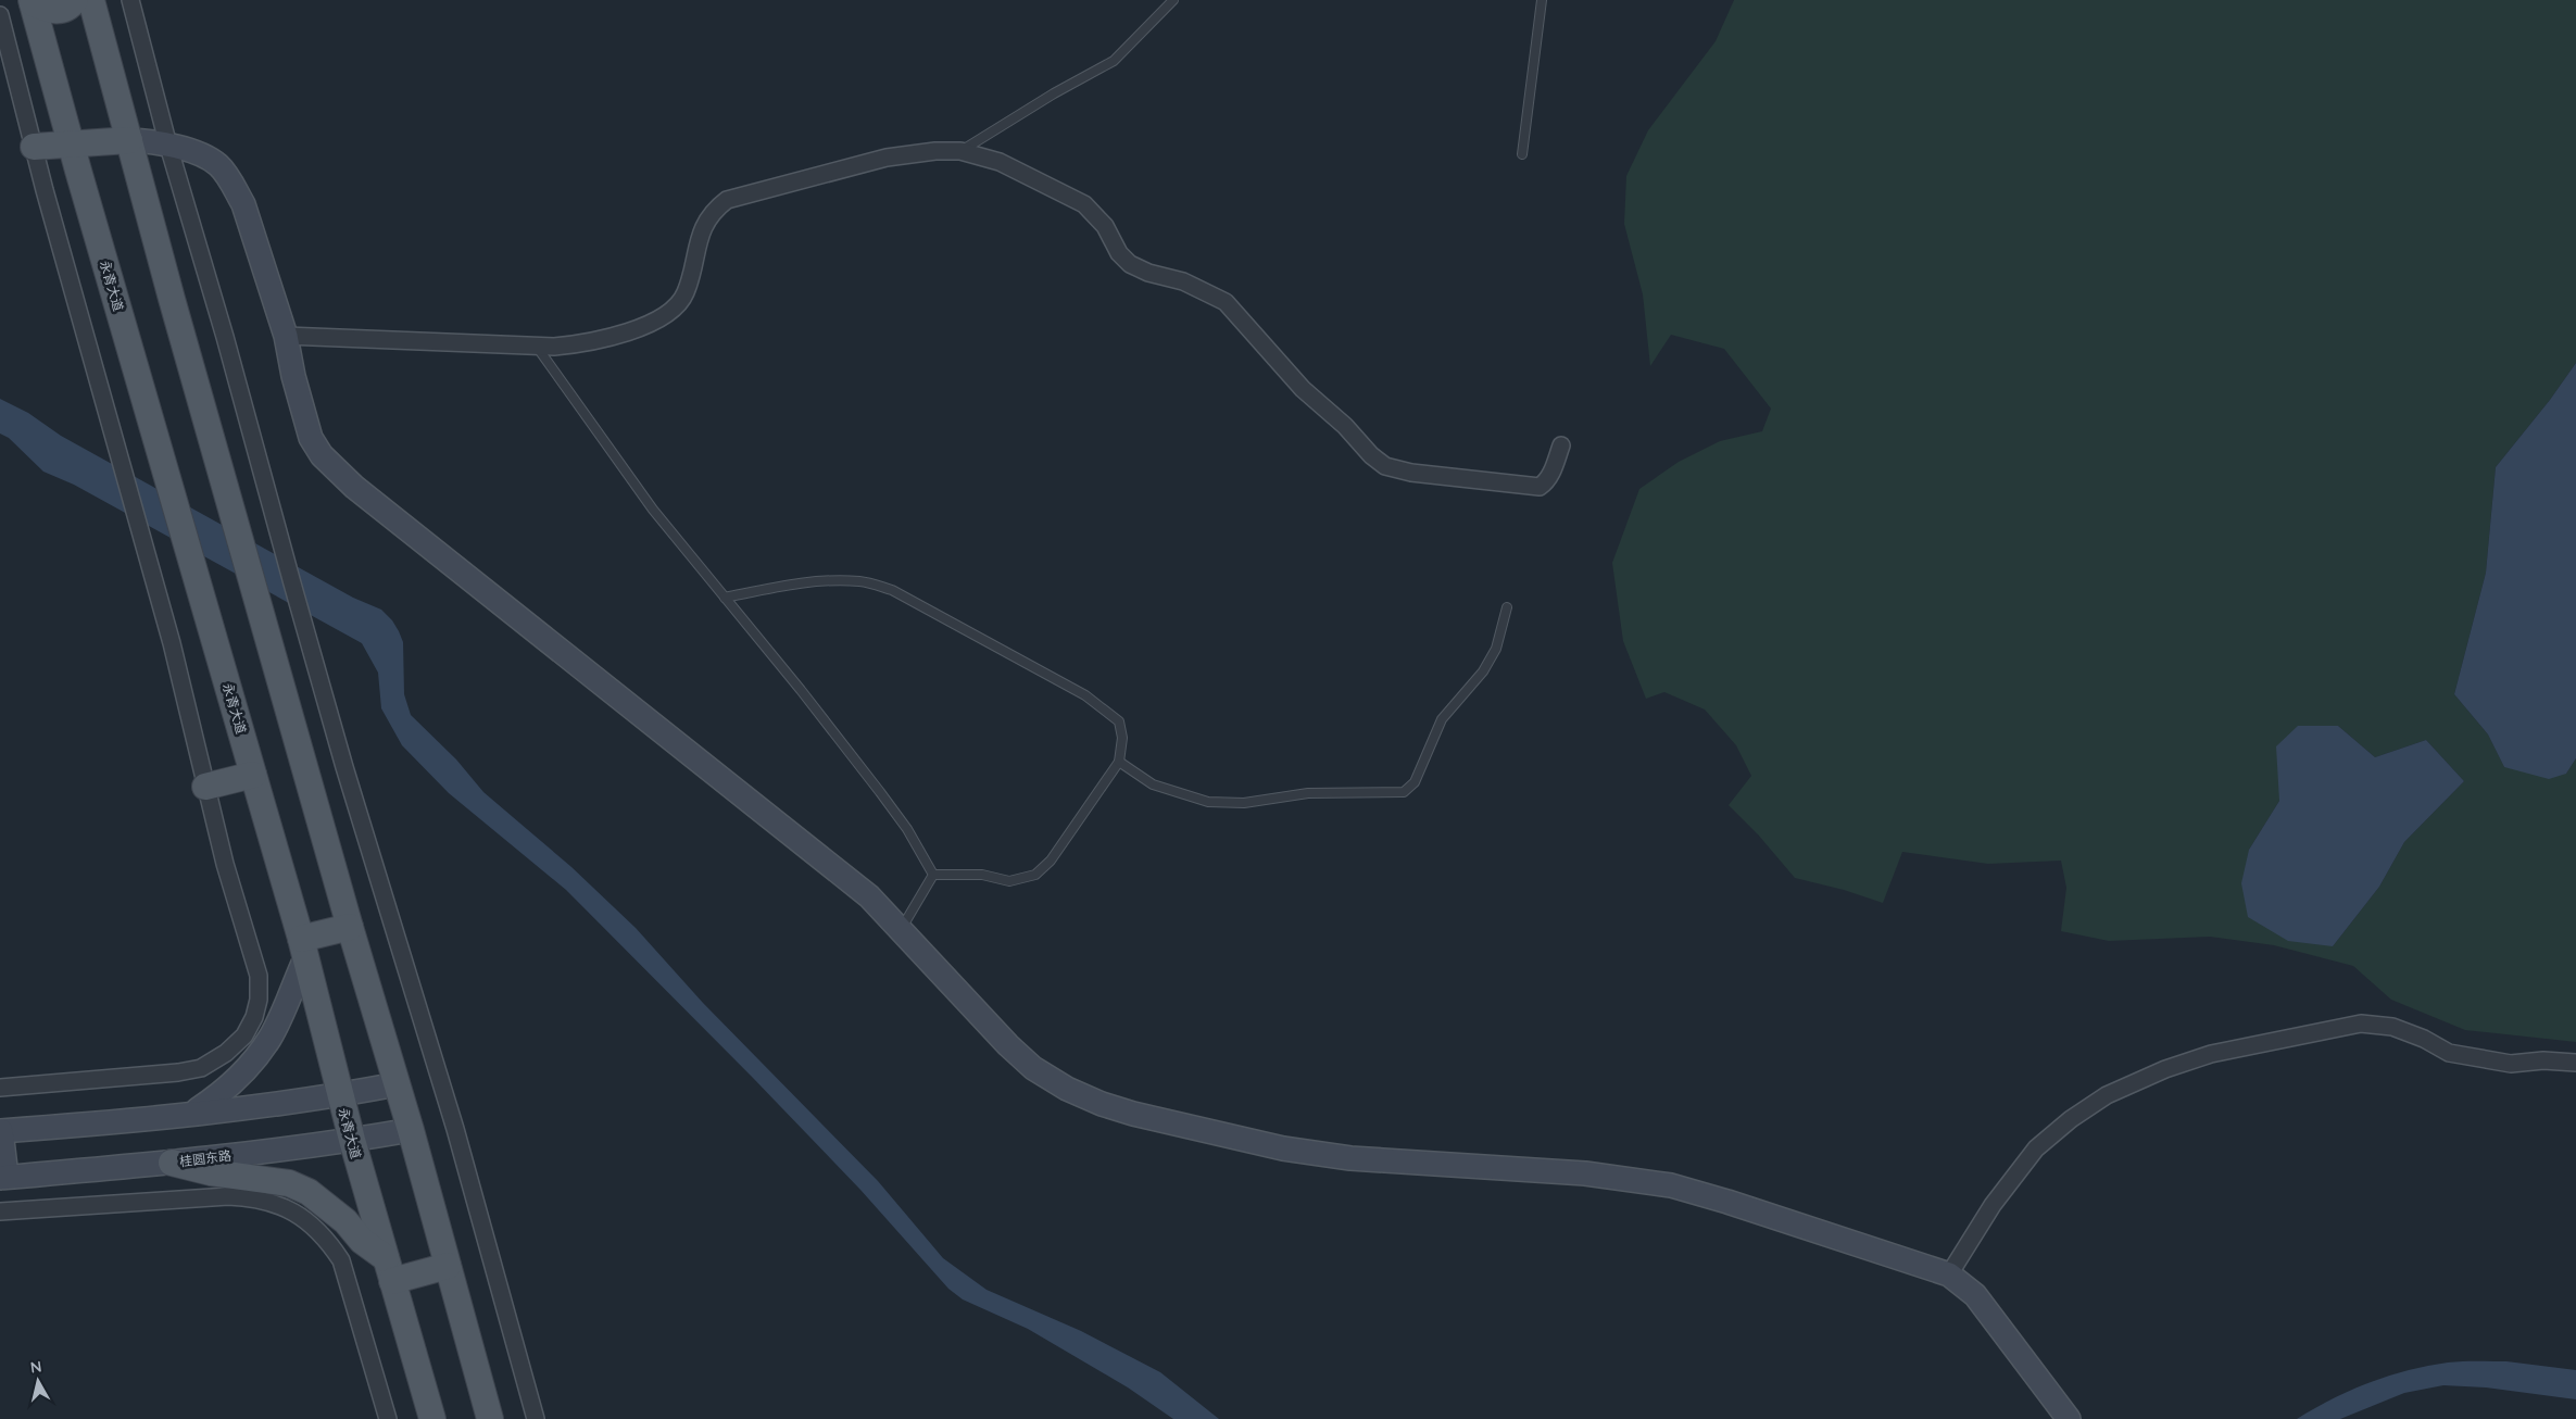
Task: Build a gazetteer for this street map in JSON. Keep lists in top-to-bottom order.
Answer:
{
  "streets": {
    "main road": ["永青大道"],
    "street": ["桂圆东路"]
  },
  "crossings": [
    ["永青大道", "桂圆东路"]
  ],
  "north": "top"
}
